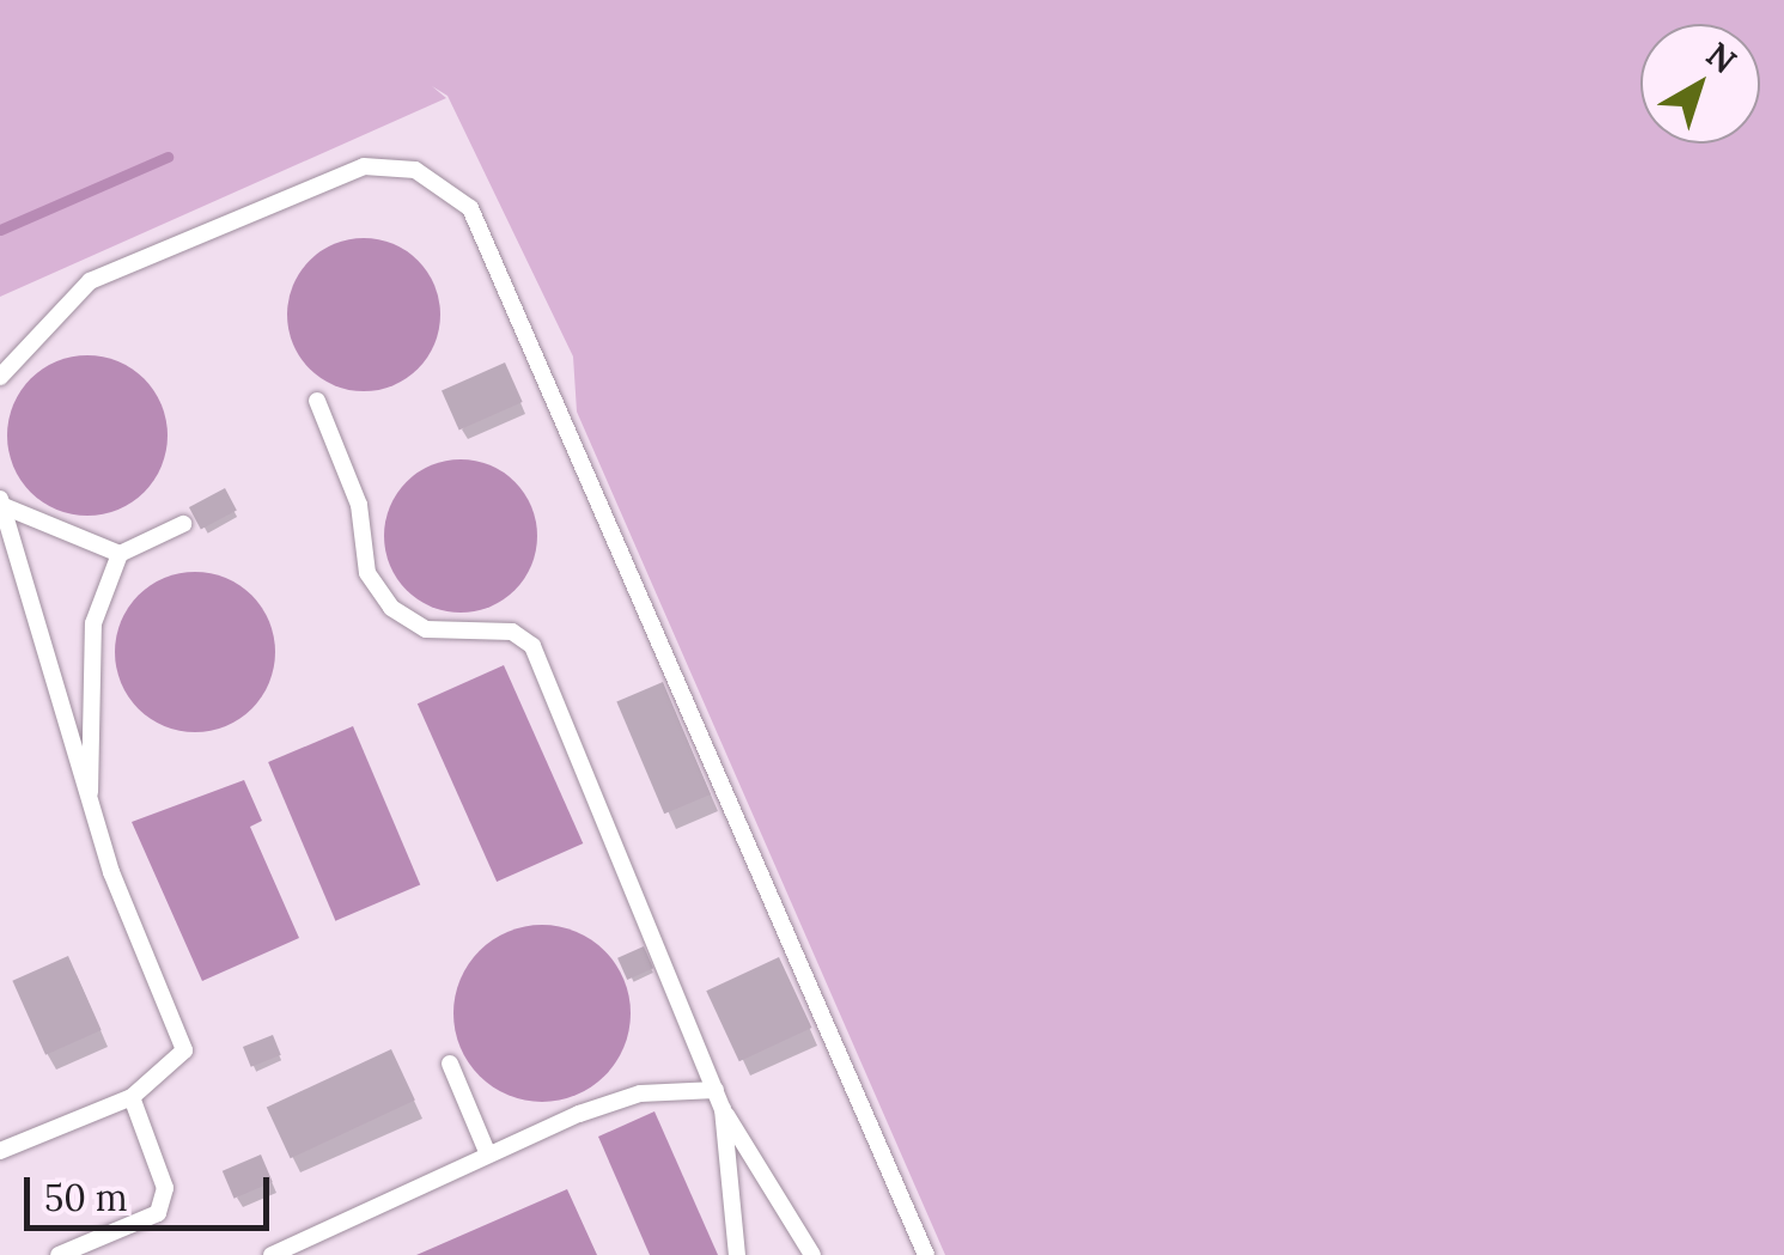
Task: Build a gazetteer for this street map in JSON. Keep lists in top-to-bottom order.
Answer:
{
  "scale_bar": "50 m",
  "north": "top right"
}
